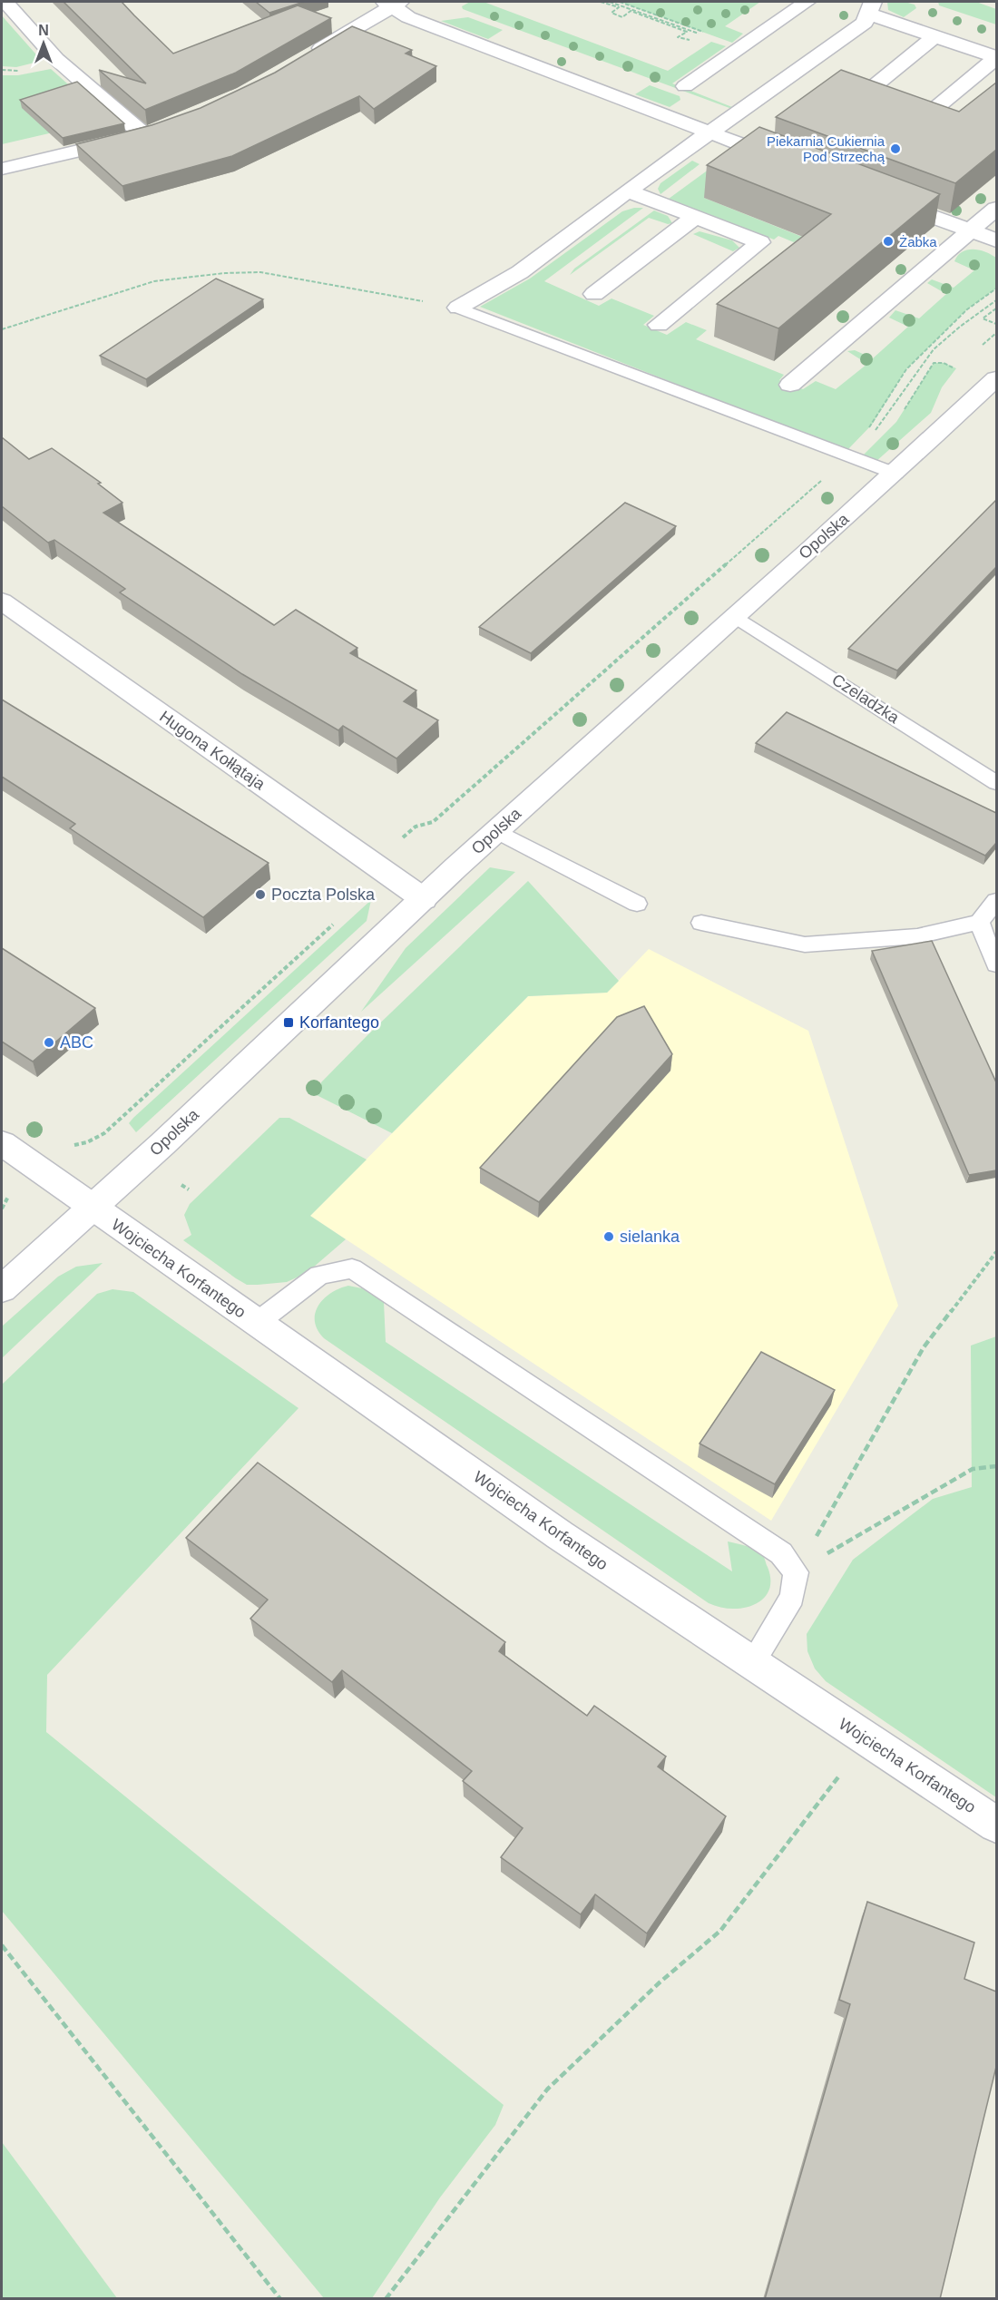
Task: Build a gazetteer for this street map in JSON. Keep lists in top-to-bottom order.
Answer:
{
  "streets": {
    "street": ["Opolska", "Hugona Kołłątaja", "Wojciecha Korfantego"],
    "lane": ["Czeladzka"]
  },
  "crossings": [
    ["Opolska", "Czeladzka"],
    ["Opolska", "Hugona Kołłątaja"],
    ["Opolska", "Wojciecha Korfantego"]
  ],
  "places": {
    "other": [
      "Piekarnia Cukiernia Pod Strzechą",
      "Żabka",
      "Poczta Polska",
      "ABC",
      "sielanka"
    ],
    "transit": ["Korfantego"]
  },
  "north": "top"
}
